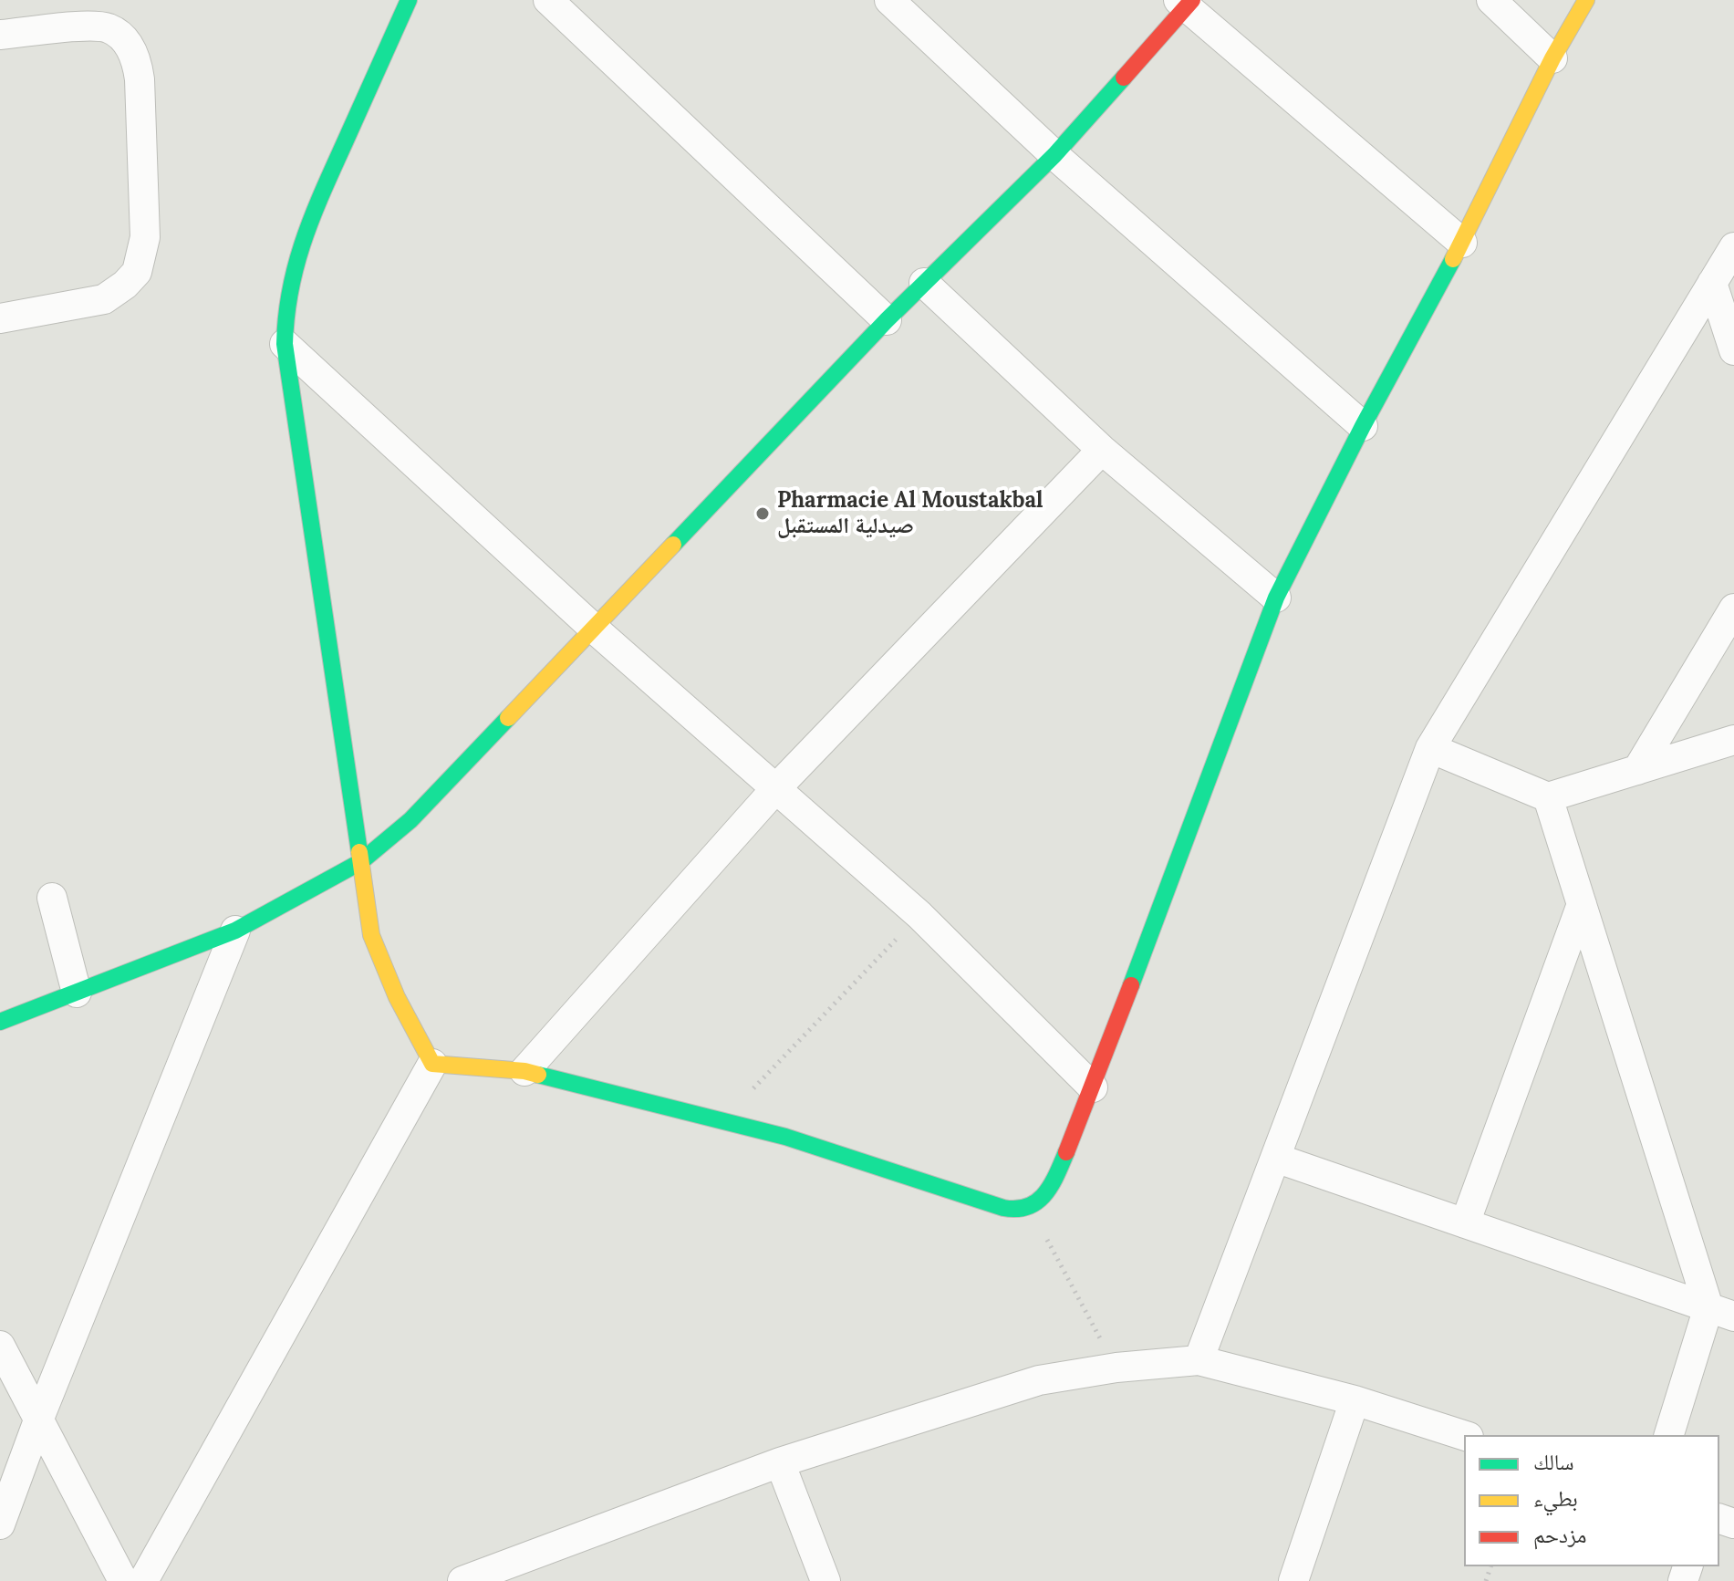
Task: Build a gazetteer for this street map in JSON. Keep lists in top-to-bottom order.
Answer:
{
  "places": ["Pharmacie Al Moustakbal صيدلية المستقبل"],
  "legend": ["سالك", "بطيء", "مزدحم"]
}
